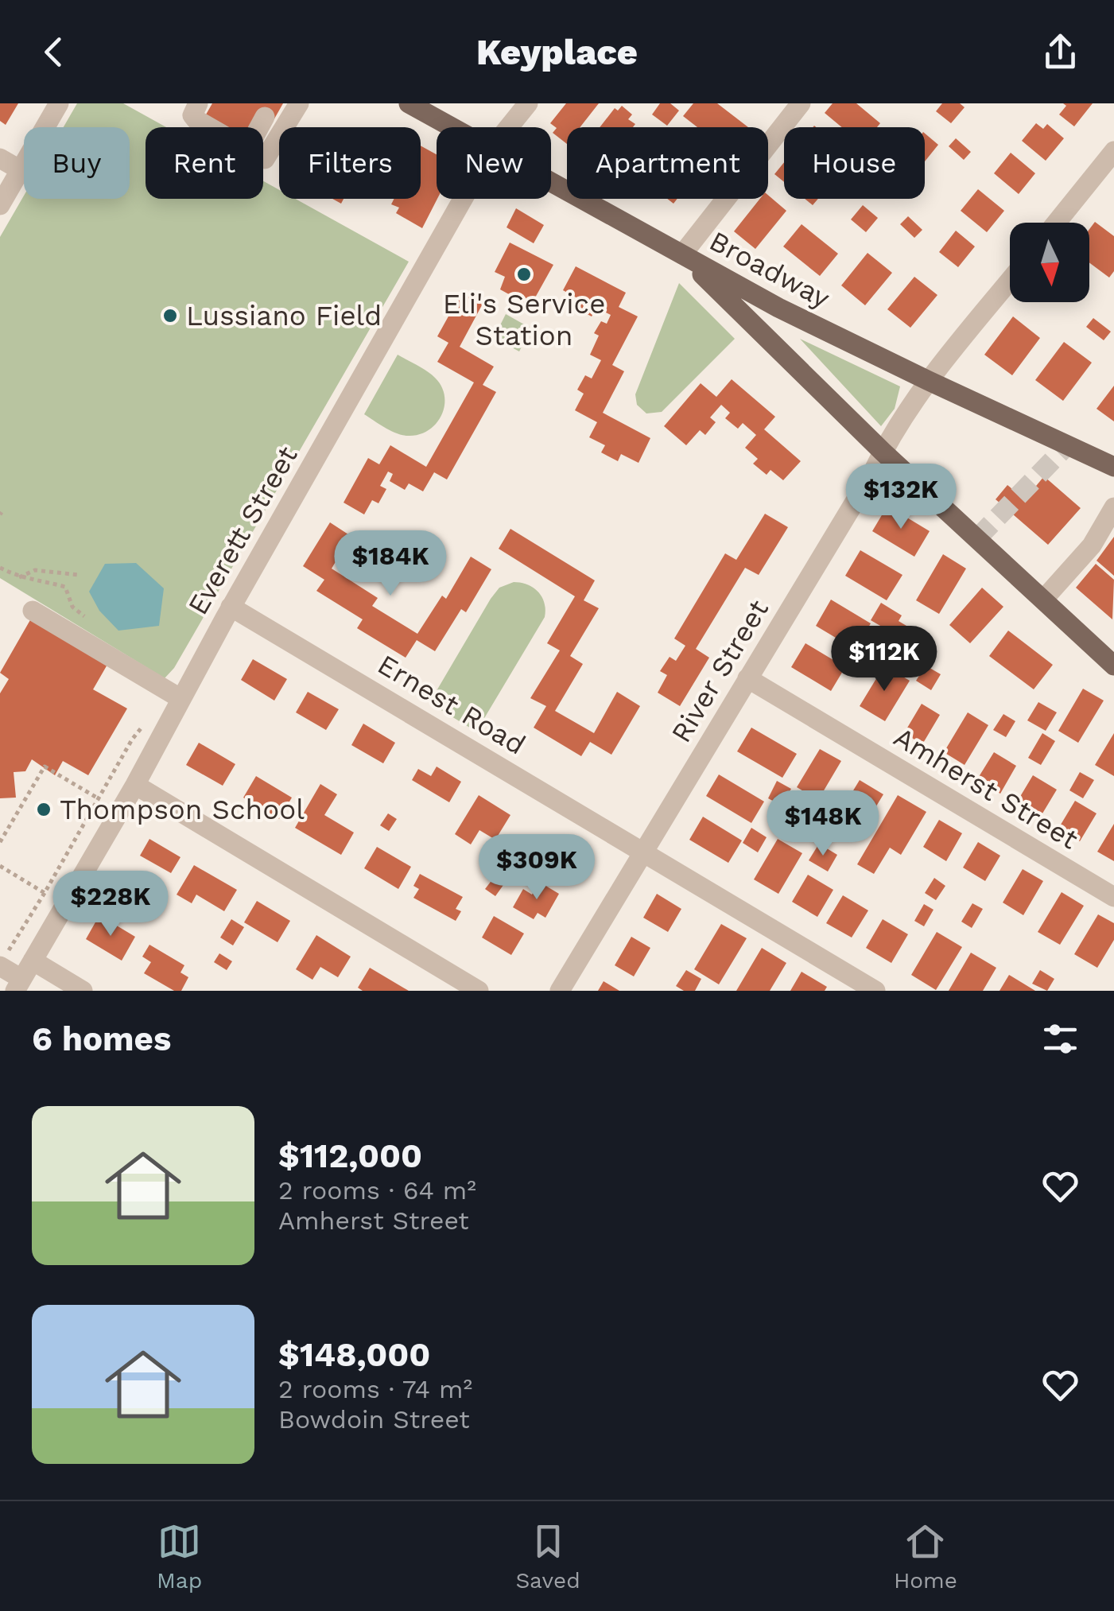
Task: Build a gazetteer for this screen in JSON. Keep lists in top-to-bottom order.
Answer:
{
  "streets": {
    "main road": ["Broadway"],
    "street": [
      "Everett Street",
      "River Street",
      "Ernest Road",
      "Amherst Street"
    ]
  },
  "crossings": [
    ["Broadway", "River Street"],
    ["Everett Street", "Ernest Road"],
    ["River Street", "Ernest Road"],
    ["River Street", "Amherst Street"]
  ],
  "places": ["Eli's Service Station", "Lussiano Field", "Thompson School"],
  "north": "bottom",
  "page": {
    "header": "Keyplace",
    "chip": [
      "Buy",
      "Rent",
      "Filters",
      "New",
      "Apartment",
      "House"
    ],
    "price": [
      "$132K",
      "$184K",
      "$112K",
      "$148K",
      "$309K",
      "$228K"
    ],
    "heading": "6 homes",
    "list": [
      {
        "name": "$112,000",
        "note": "2 rooms · 64 m² · Amherst Street"
      },
      {
        "name": "$148,000",
        "note": "2 rooms · 74 m² · Bowdoin Street"
      }
    ],
    "tabs": ["Map", "Saved", "Home"]
  }
}
